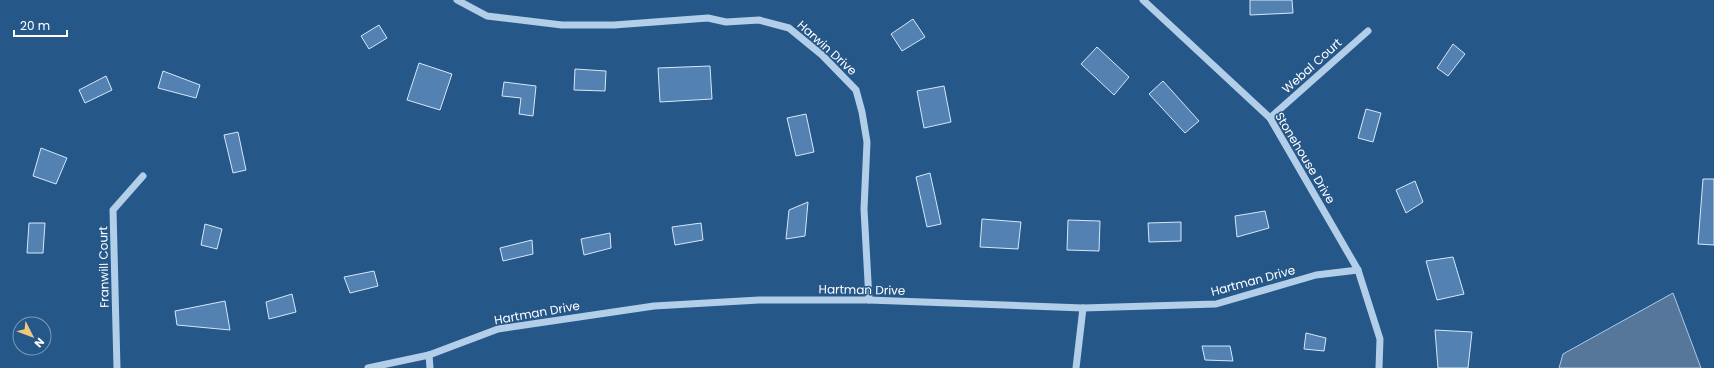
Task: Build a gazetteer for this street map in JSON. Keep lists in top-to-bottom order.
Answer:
{
  "streets": {
    "street": [
      "Harwin Drive",
      "Webal Court",
      "Stonehouse Drive",
      "Franwill Court",
      "Hartman Drive"
    ]
  },
  "crossings": [
    ["Harwin Drive", "Hartman Drive"],
    ["Webal Court", "Stonehouse Drive"],
    ["Stonehouse Drive", "Hartman Drive"]
  ],
  "scale_bar": "20 m",
  "north": "bottom right"
}
